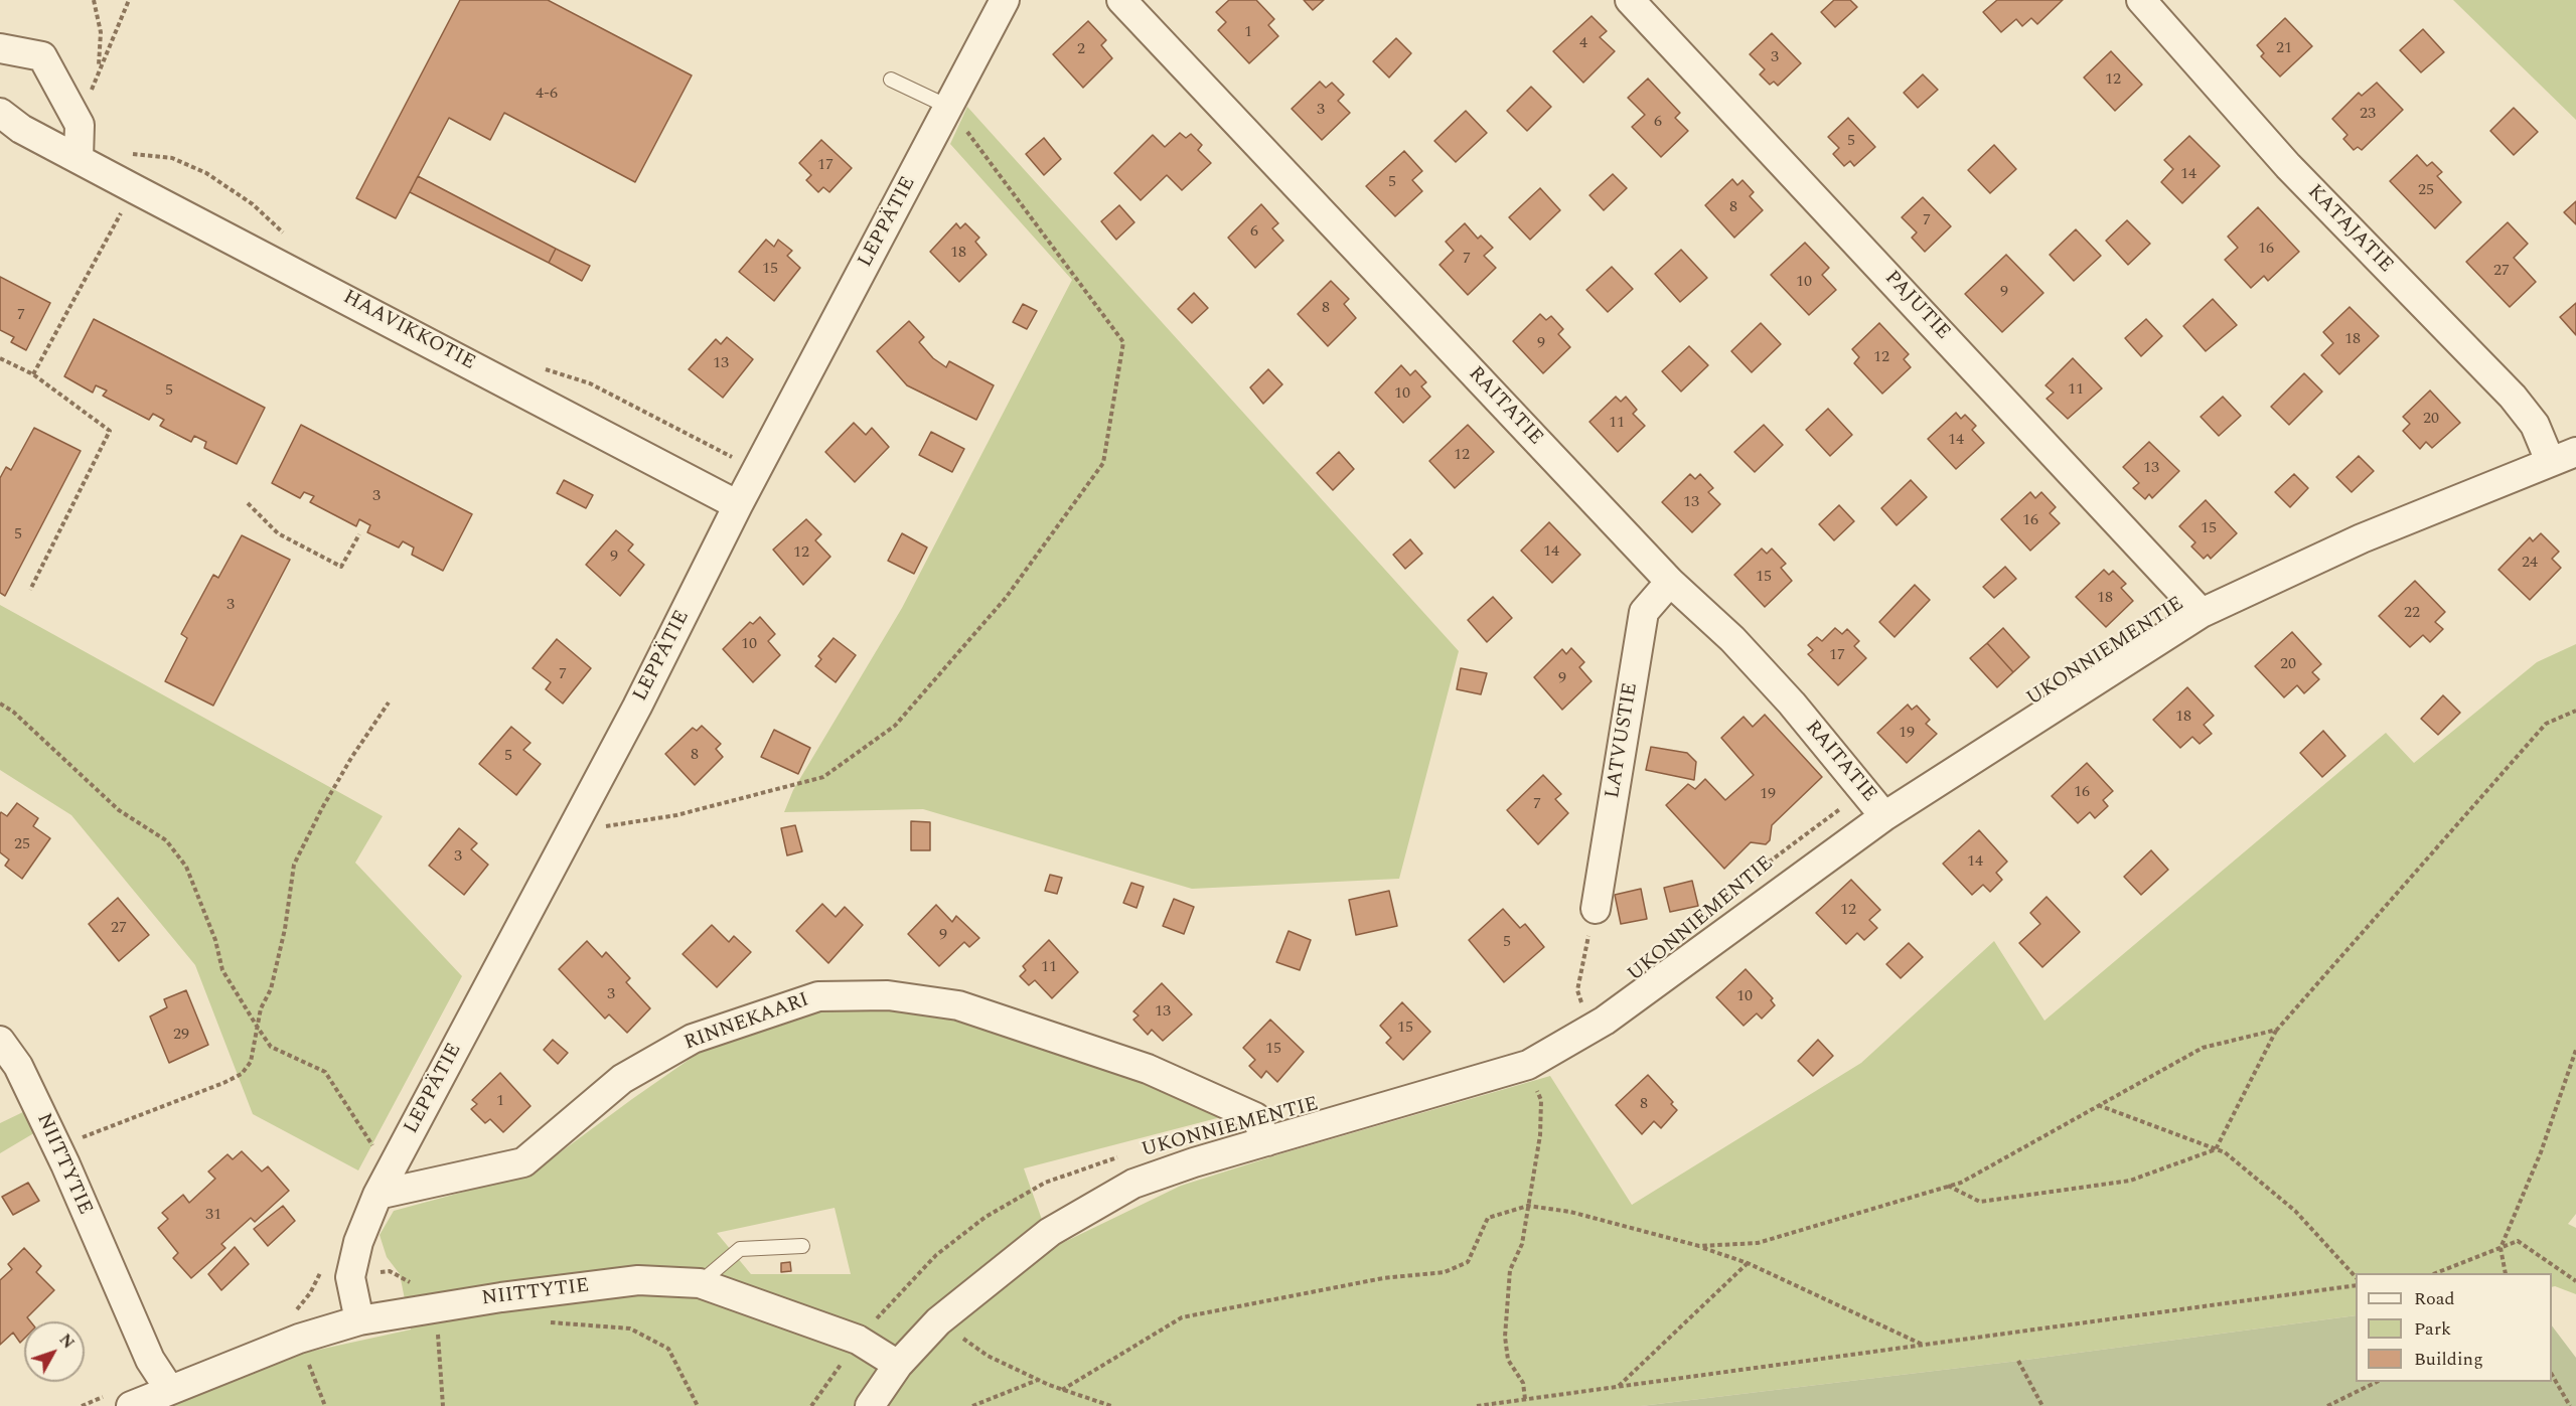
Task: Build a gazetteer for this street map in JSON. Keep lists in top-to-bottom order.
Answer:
{
  "streets": {
    "street": [
      "LEPPÄTIE",
      "KATAJATIE",
      "PAJUTIE",
      "HAAVIKKOTIE",
      "RAITATIE",
      "UKONNIEMENTIE",
      "LATVUSTIE",
      "RINNEKAARI",
      "NIITTYTIE"
    ]
  },
  "crossings": [
    ["LEPPÄTIE", "HAAVIKKOTIE"],
    ["LEPPÄTIE", "RINNEKAARI"],
    ["LEPPÄTIE", "NIITTYTIE"],
    ["KATAJATIE", "UKONNIEMENTIE"],
    ["PAJUTIE", "UKONNIEMENTIE"],
    ["RAITATIE", "UKONNIEMENTIE"],
    ["RAITATIE", "LATVUSTIE"],
    ["UKONNIEMENTIE", "RINNEKAARI"],
    ["UKONNIEMENTIE", "NIITTYTIE"]
  ],
  "house_numbers": [
    "1",
    "4",
    "21",
    "2",
    "3",
    "12",
    "4-6",
    "3",
    "23",
    "6",
    "5",
    "17",
    "14",
    "5",
    "25",
    "8",
    "7",
    "6",
    "16",
    "18",
    "7",
    "15",
    "27",
    "10",
    "9",
    "8",
    "7",
    "18",
    "9",
    "12",
    "13",
    "11",
    "5",
    "10",
    "20",
    "11",
    "14",
    "12",
    "13",
    "3",
    "13",
    "16",
    "15",
    "5",
    "14",
    "12",
    "9",
    "24",
    "15",
    "18",
    "3",
    "22",
    "10",
    "17",
    "20",
    "7",
    "9",
    "18",
    "19",
    "8",
    "5",
    "16",
    "19",
    "7",
    "25",
    "3",
    "14",
    "12",
    "27",
    "9",
    "5",
    "11",
    "3",
    "10",
    "13",
    "15",
    "29",
    "15",
    "1",
    "8",
    "31"
  ],
  "legend": ["Road", "Park", "Building"],
  "north": "top right"
}
